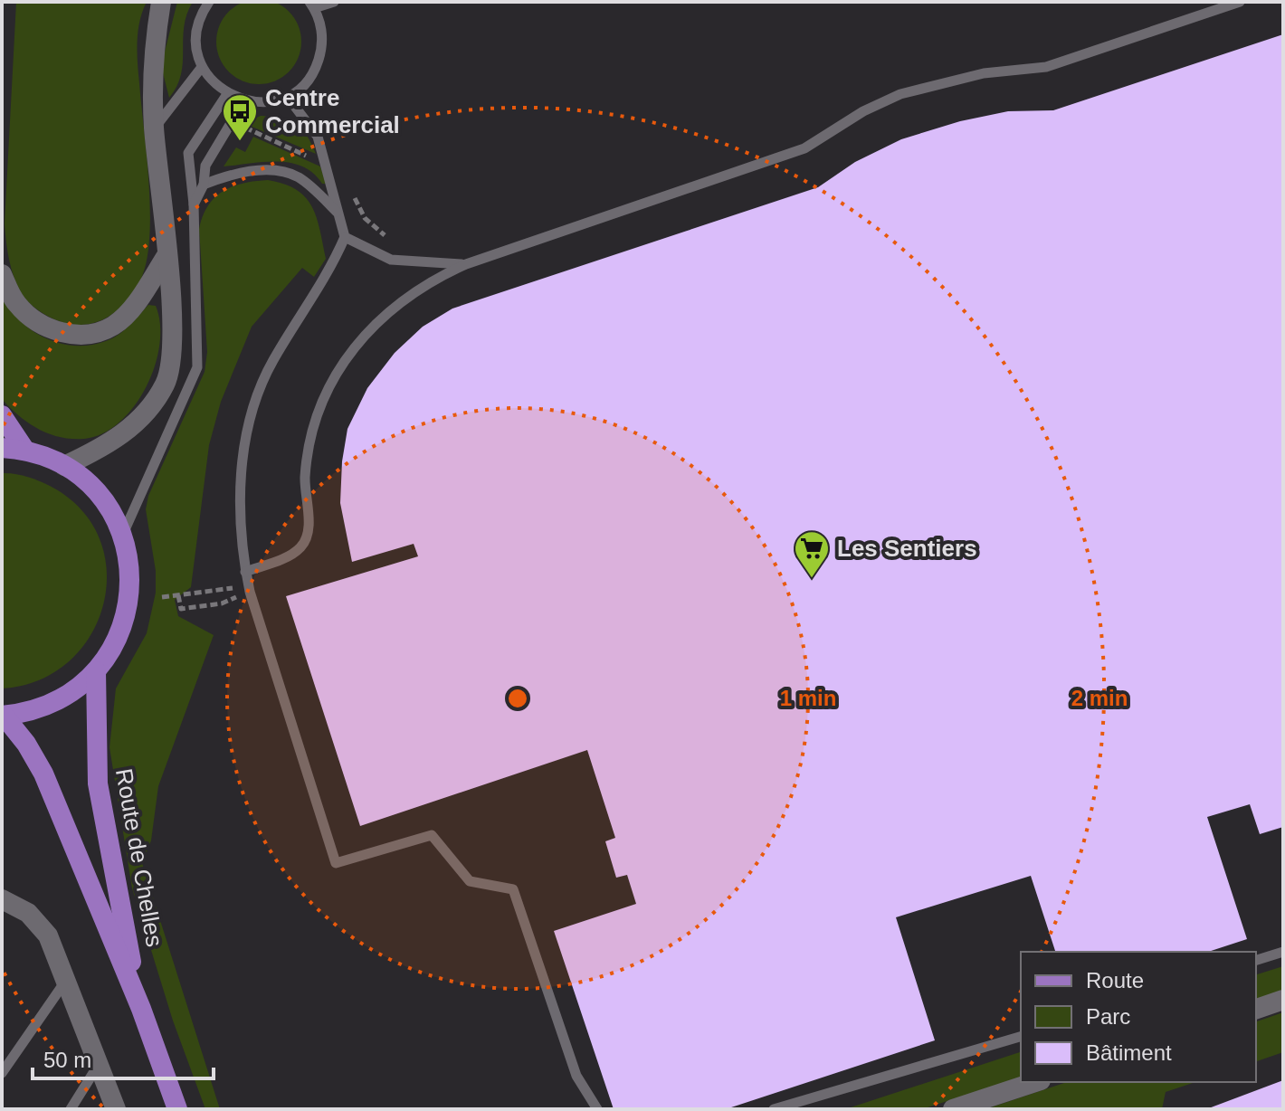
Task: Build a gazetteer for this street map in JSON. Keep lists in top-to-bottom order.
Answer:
{
  "streets": {
    "main road": ["Route de Chelles"]
  },
  "places": {
    "bus stop": ["Centre Commercial"],
    "supermarket": ["Les Sentiers"]
  },
  "legend": ["Route", "Parc", "Bâtiment"],
  "scale_bar": "50 m",
  "rings": ["1 min", "2 min"]
}
